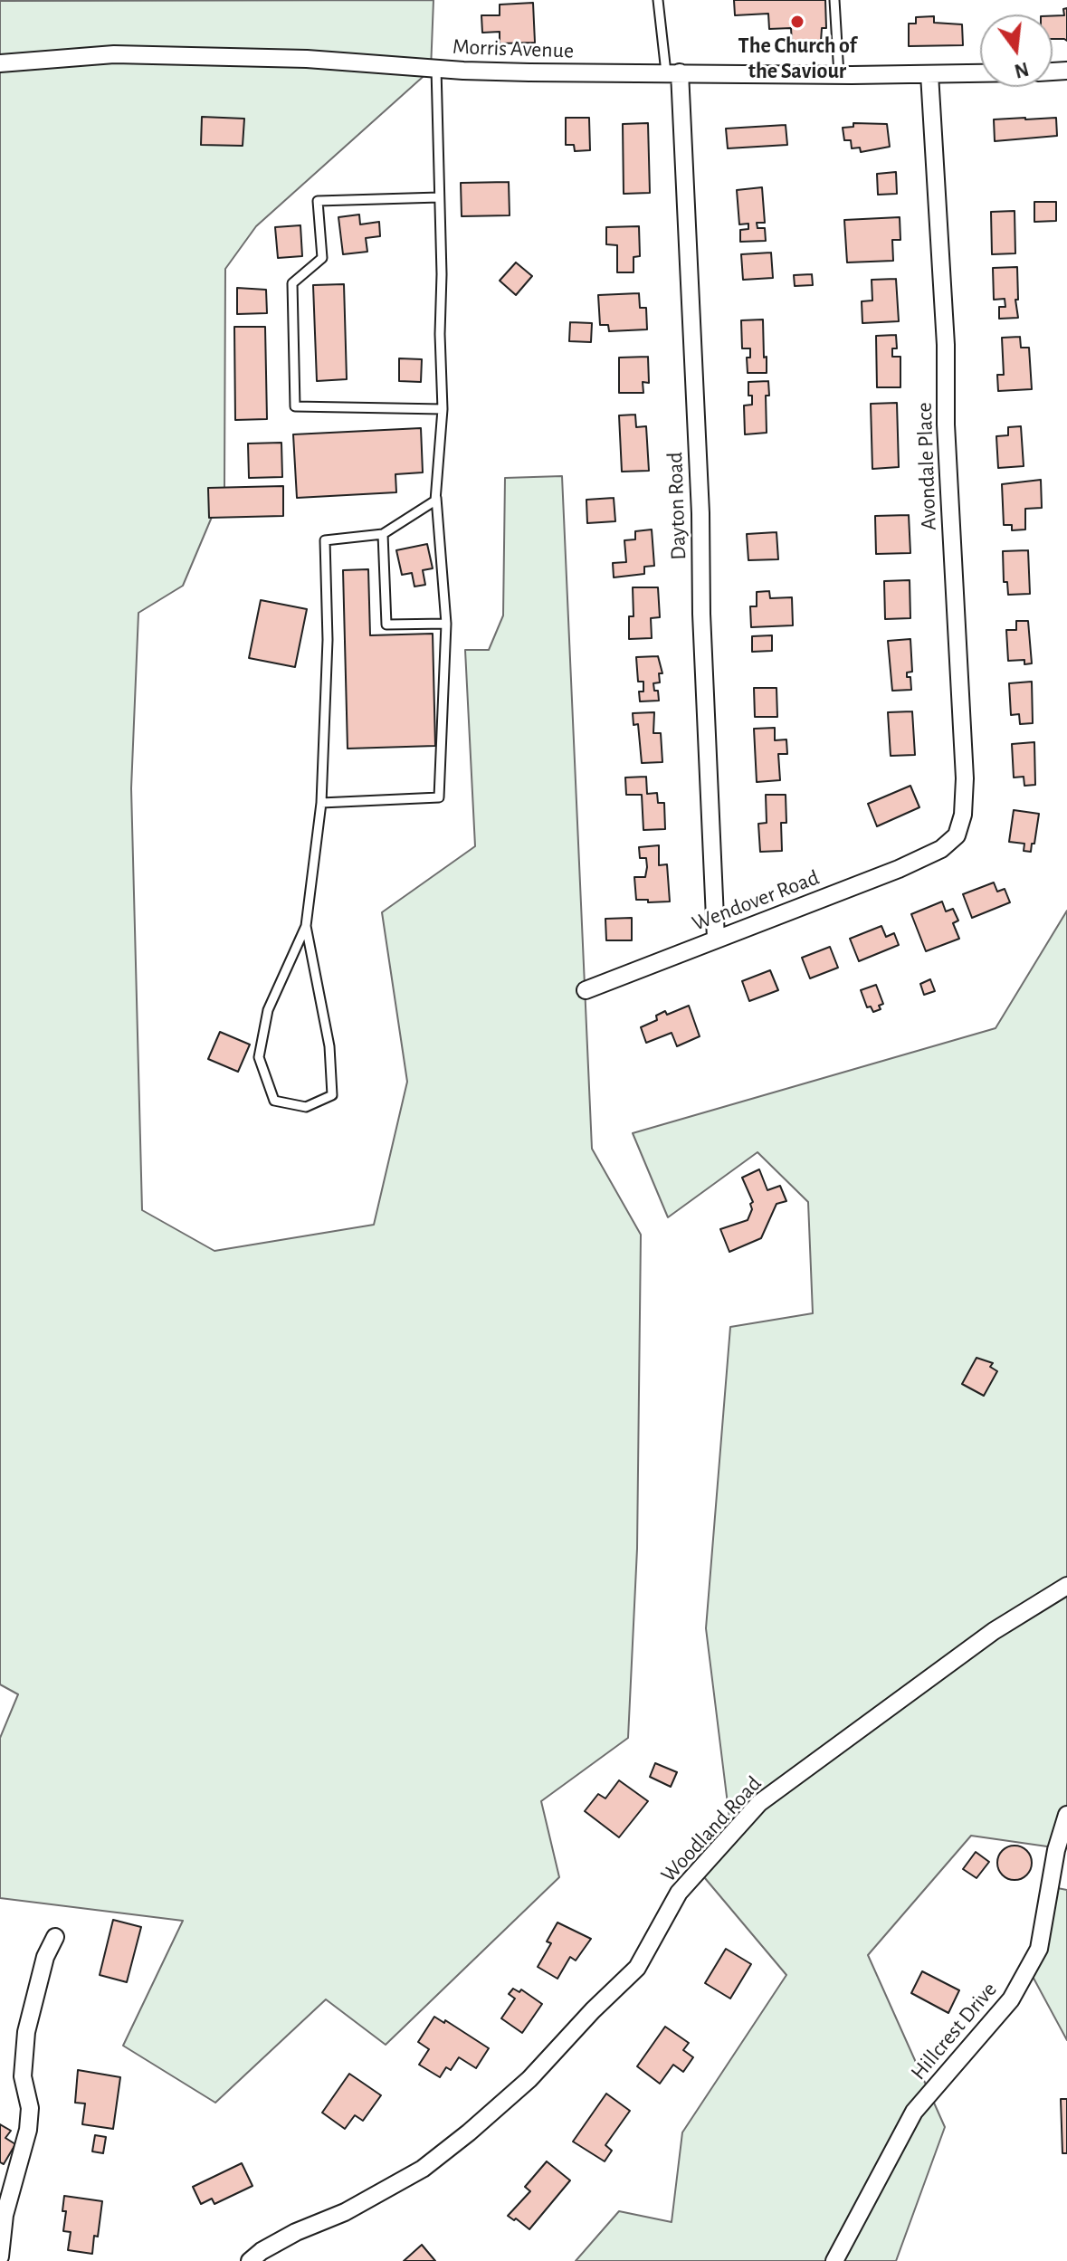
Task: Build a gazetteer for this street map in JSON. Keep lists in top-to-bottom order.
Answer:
{
  "streets": {
    "street": [
      "Morris Avenue",
      "Avondale Place",
      "Dayton Road",
      "Wendover Road",
      "Woodland Road",
      "Hillcrest Drive"
    ]
  },
  "crossings": [
    ["Morris Avenue", "Avondale Place"],
    ["Morris Avenue", "Dayton Road"],
    ["Avondale Place", "Wendover Road"],
    ["Dayton Road", "Wendover Road"]
  ],
  "places": ["The Church of the Saviour"],
  "north": "bottom"
}
